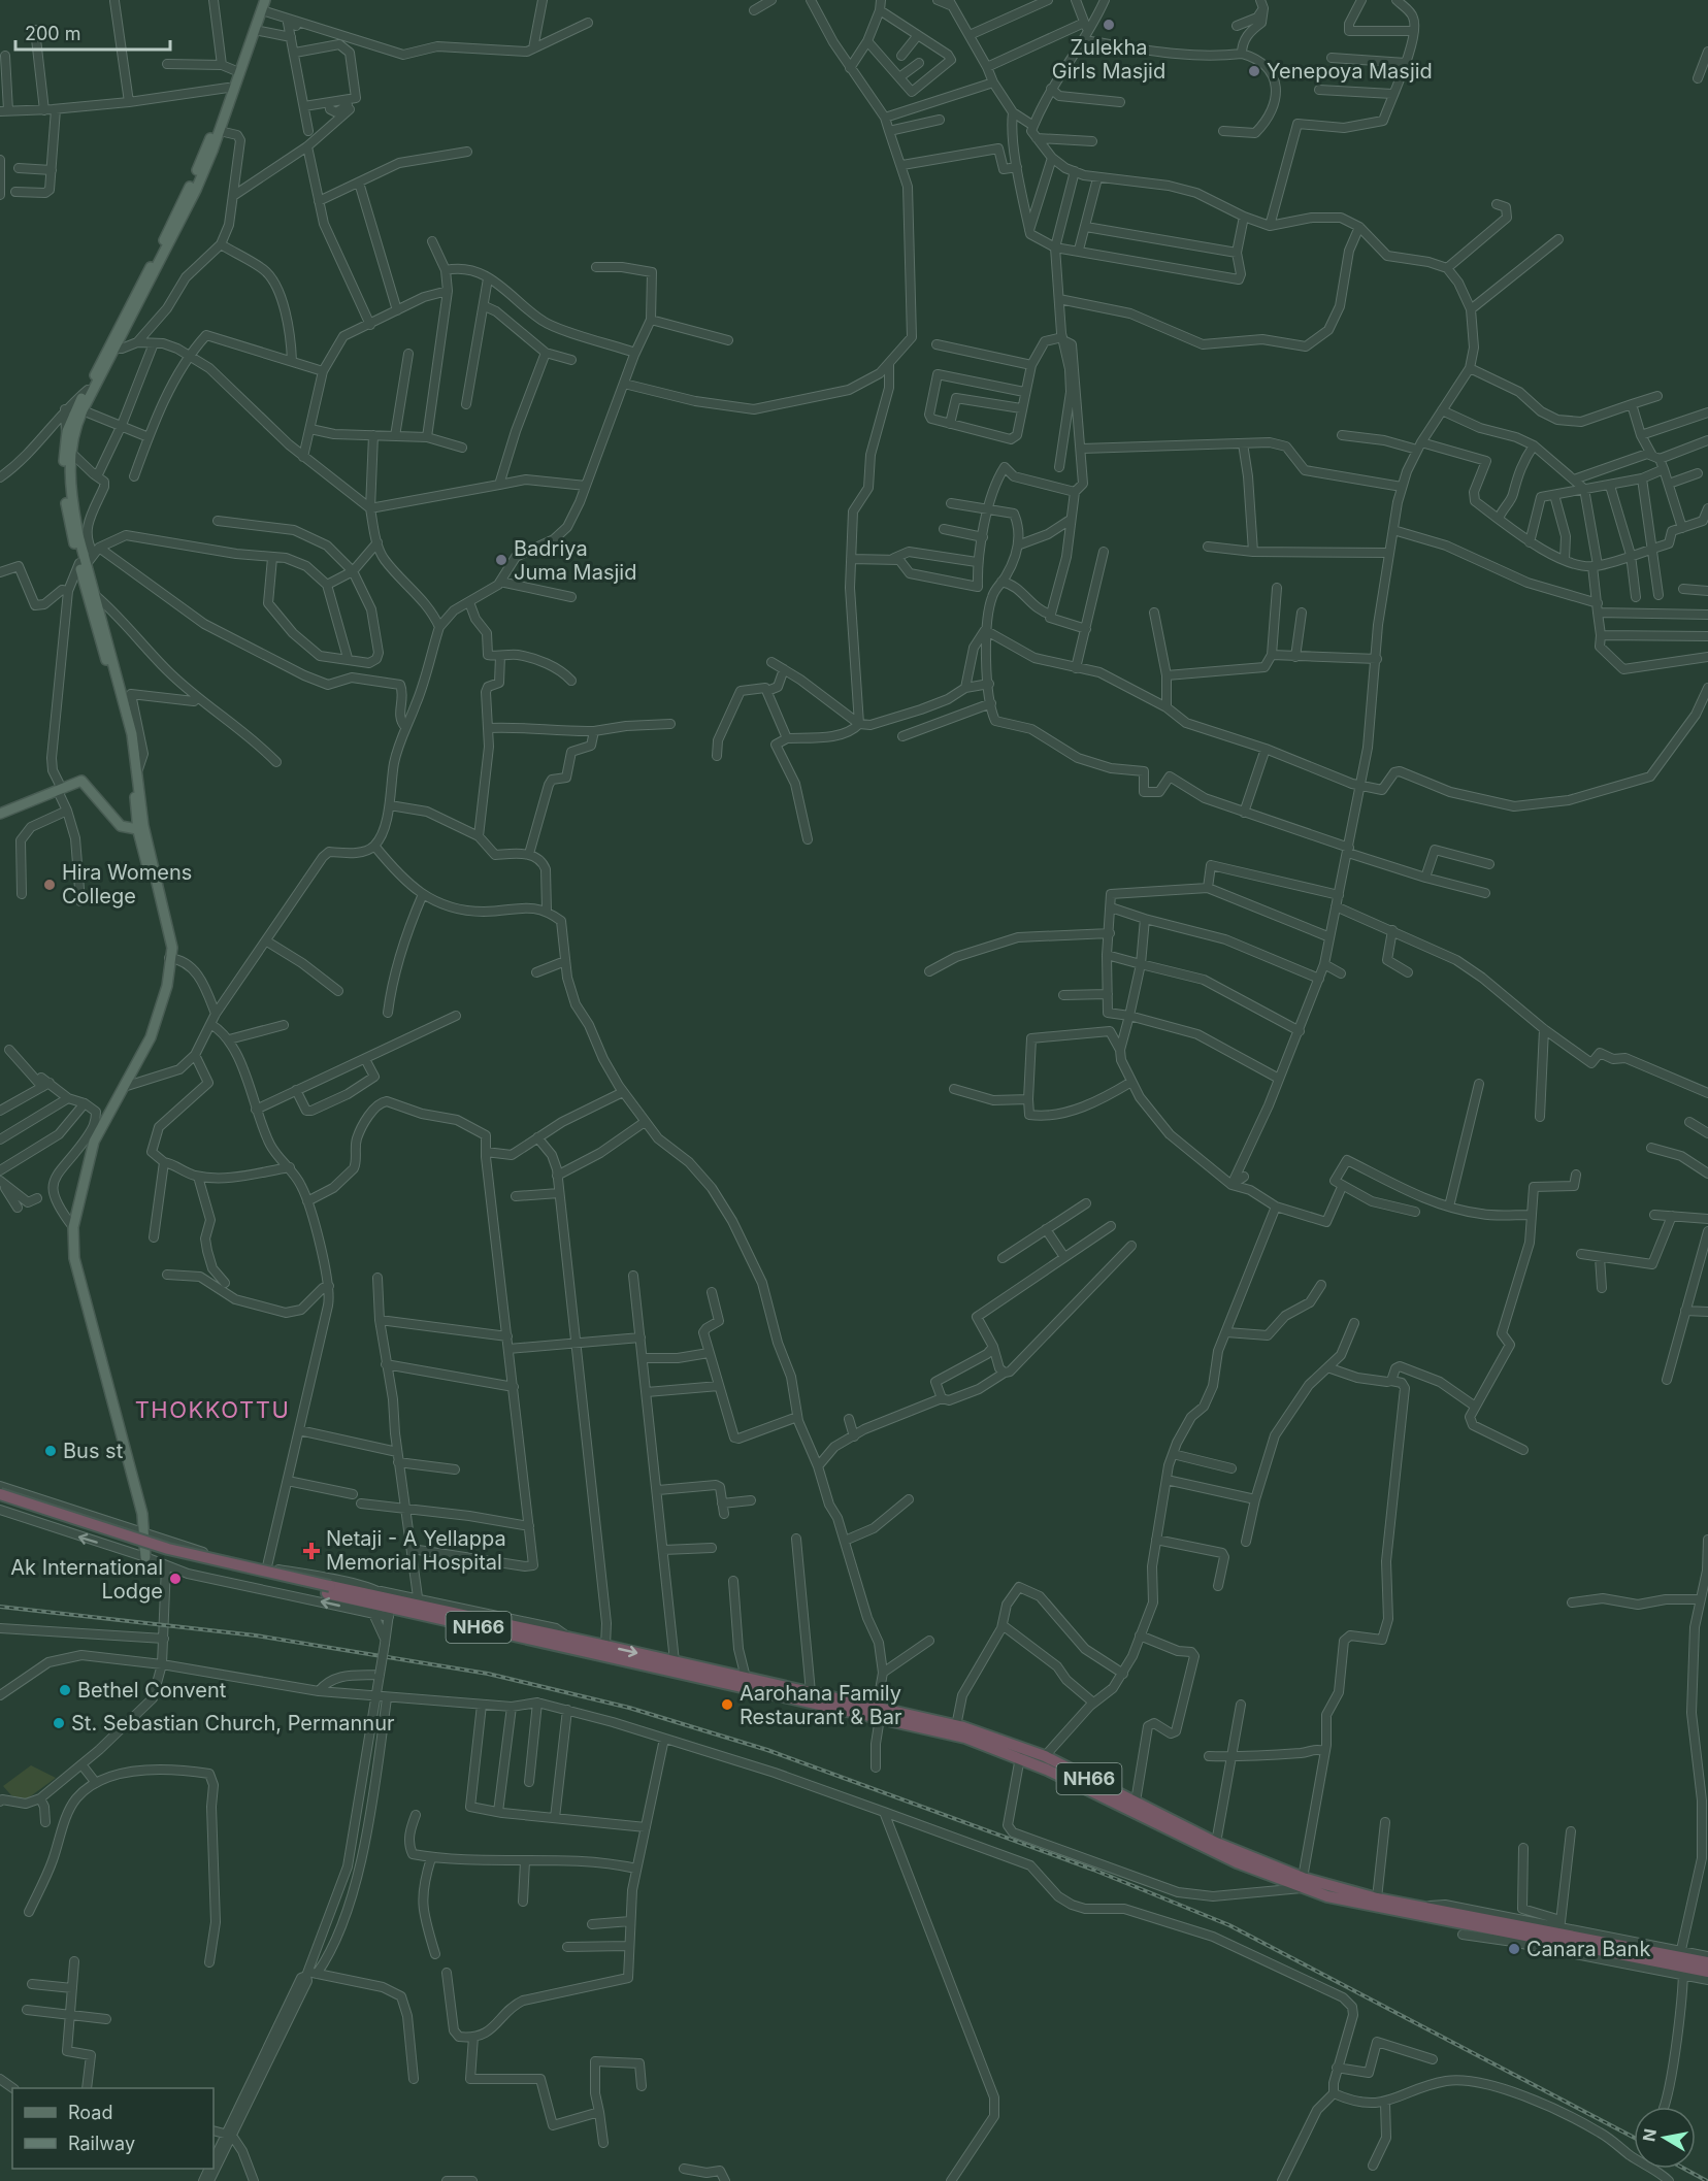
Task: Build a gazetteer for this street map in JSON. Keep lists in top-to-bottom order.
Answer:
{
  "streets": {
    "highway": ["NH66"]
  },
  "districts": ["THOKKOTTU"],
  "places": {
    "other": [
      "Zulekha Girls Masjid",
      "Yenepoya Masjid",
      "Badriya Juma Masjid",
      "Hira Womens College",
      "Bus st",
      "Ak International Lodge",
      "Bethel Convent",
      "Aarohana Family Restaurant & Bar",
      "St. Sebastian Church, Permannur",
      "Canara Bank"
    ],
    "health": ["Netaji - A Yellappa Memorial Hospital"]
  },
  "legend": ["Road", "Railway"],
  "scale_bar": "200 m",
  "north": "left"
}
